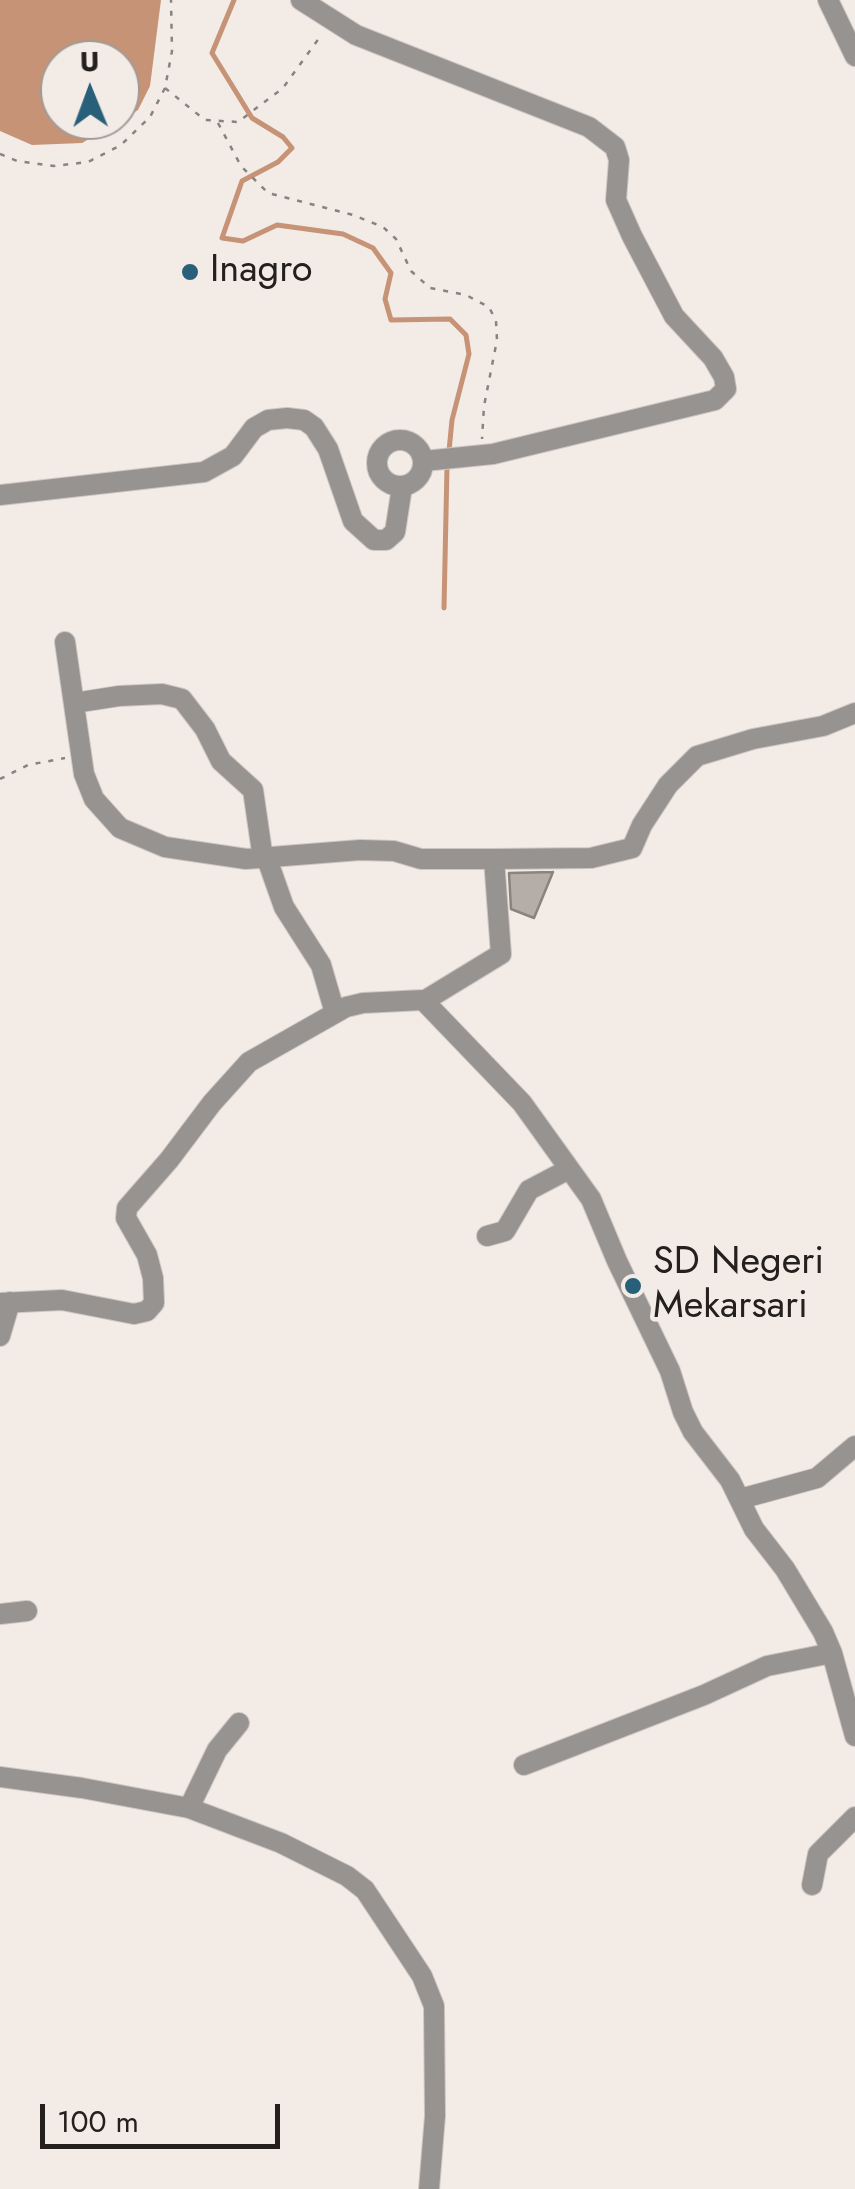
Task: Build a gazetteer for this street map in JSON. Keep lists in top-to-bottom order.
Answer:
{
  "places": ["Inagro", "SD Negeri Mekarsari"],
  "scale_bar": "100 m",
  "north": "top"
}
